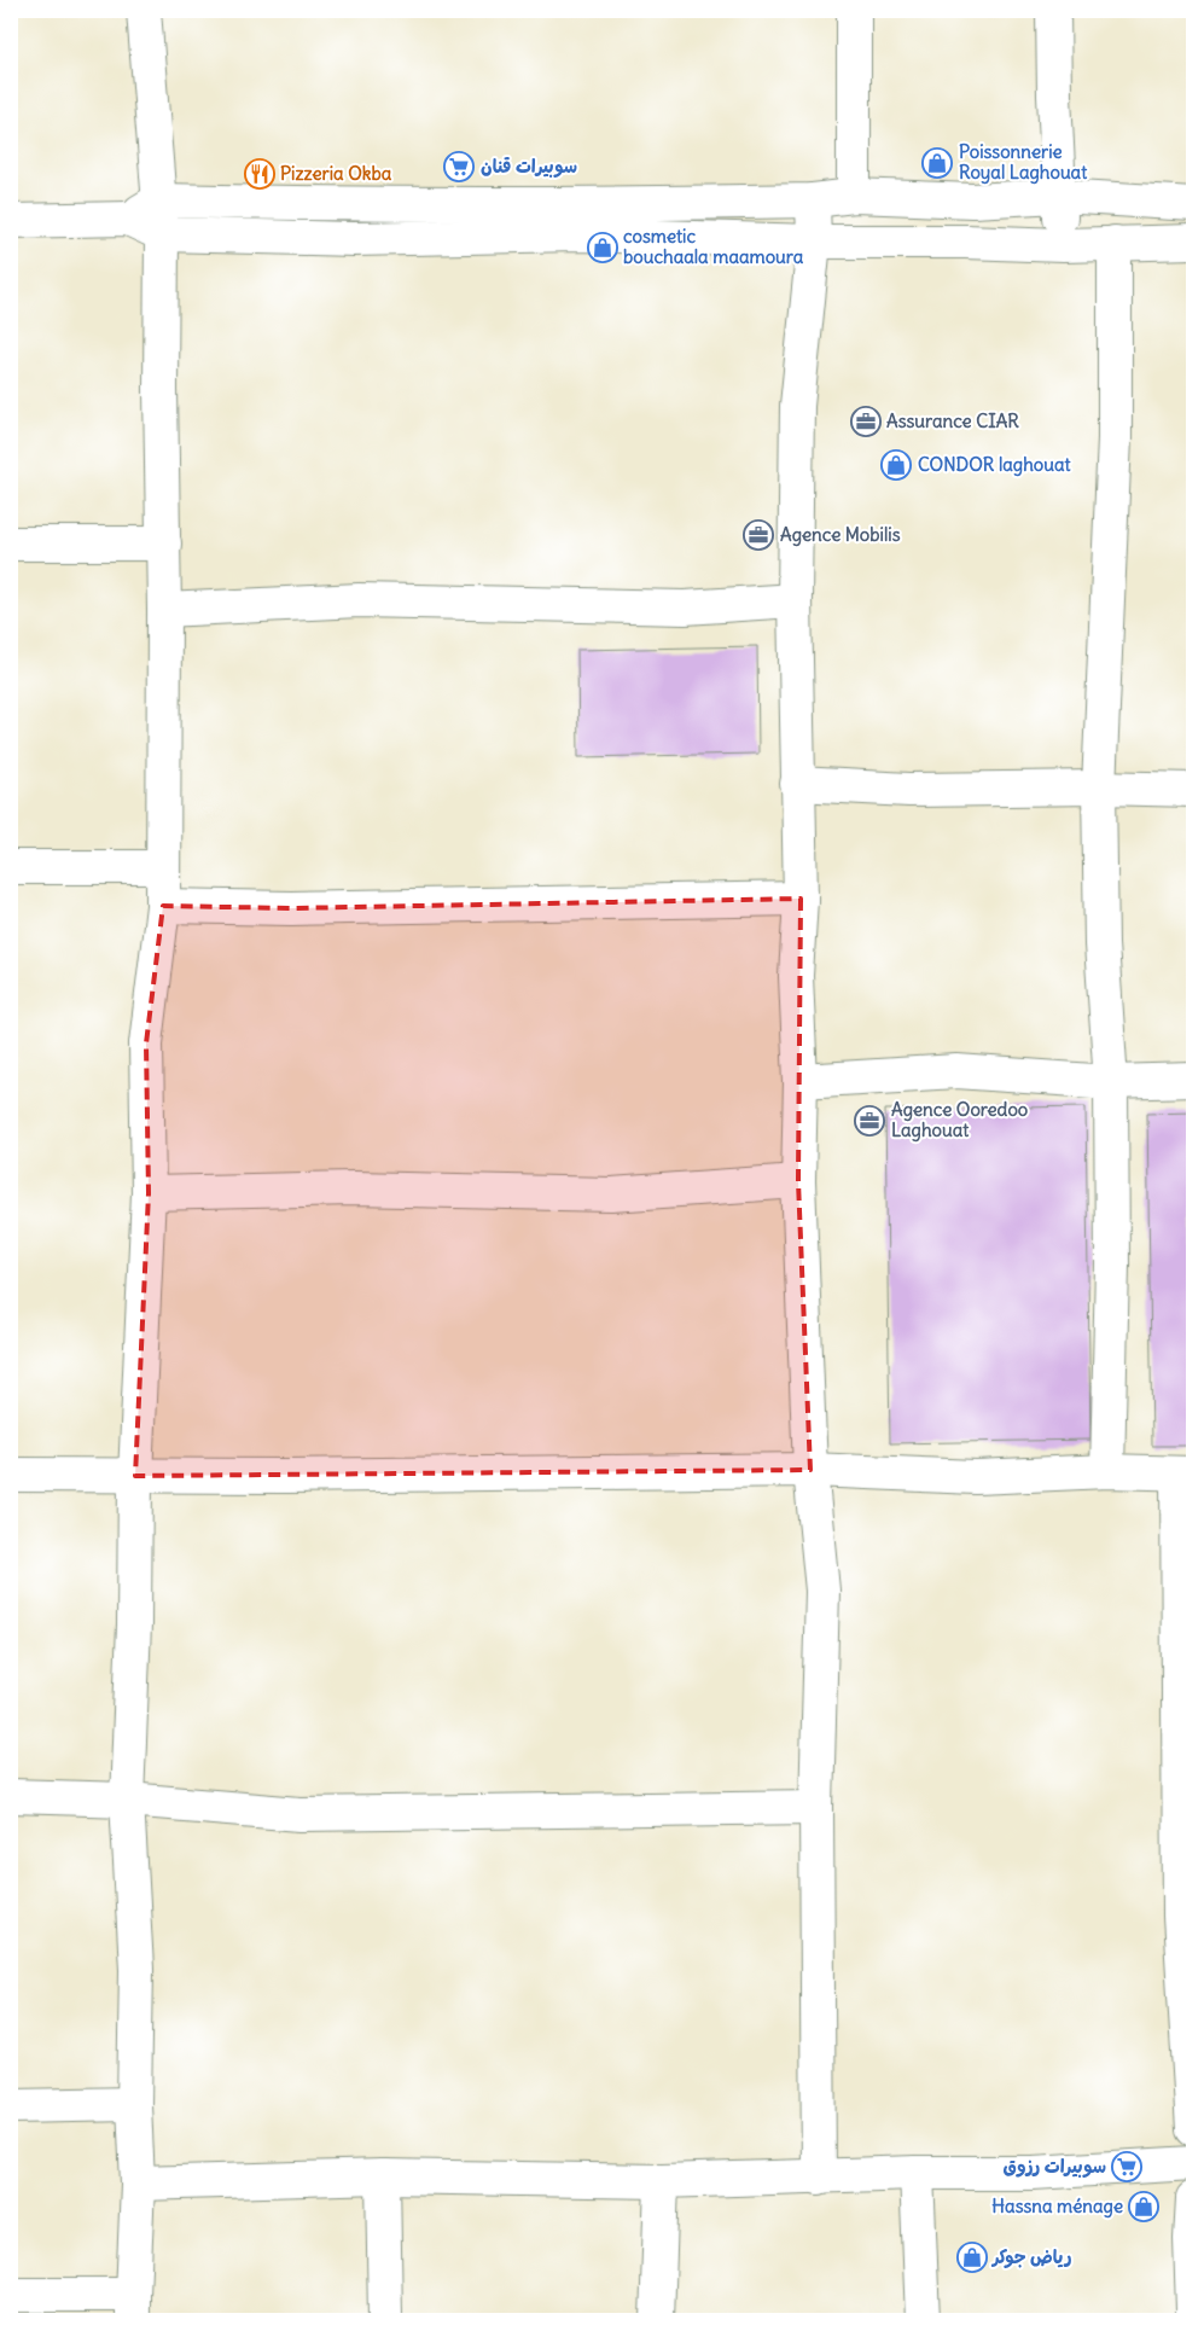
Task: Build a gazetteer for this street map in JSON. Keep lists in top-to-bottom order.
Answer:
{
  "places": {
    "shop": [
      "Poissonnerie Royal Laghouat",
      "cosmetic bouchaala maamoura",
      "CONDOR laghouat",
      "Hassna ménage",
      "رياض جوكر"
    ],
    "supermarket": ["سوبيرات قنان", "سوبيرات رزوق"],
    "restaurant": ["Pizzeria Okba"],
    "office": ["Assurance CIAR", "Agence Mobilis", "Agence Ooredoo Laghouat"]
  }
}
